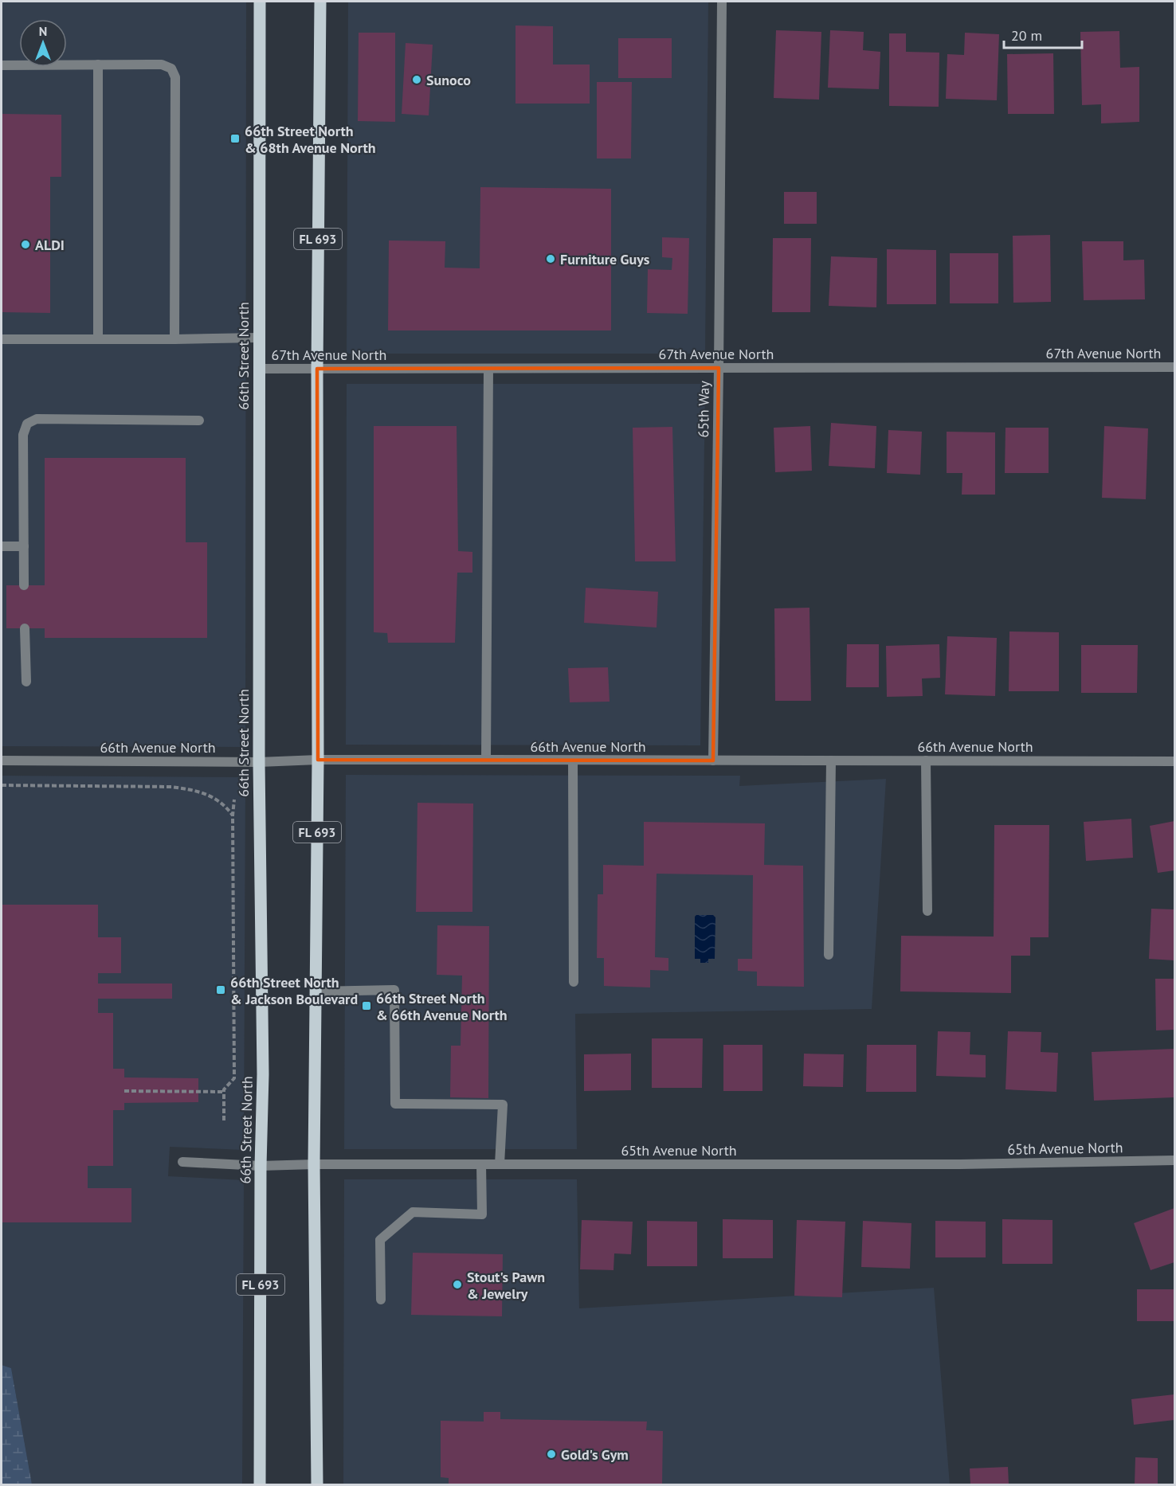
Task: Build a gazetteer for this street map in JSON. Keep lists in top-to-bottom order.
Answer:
{
  "streets": {
    "main road": ["FL 693", "66th Street North"],
    "street": [
      "67th Avenue North",
      "65th Way",
      "66th Avenue North",
      "65th Avenue North"
    ]
  },
  "crossings": [
    ["FL 693", "67th Avenue North"],
    ["FL 693", "66th Avenue North"],
    ["FL 693", "65th Avenue North"],
    ["67th Avenue North", "66th Street North"],
    ["67th Avenue North", "65th Way"],
    ["66th Street North", "66th Avenue North"],
    ["66th Street North", "65th Avenue North"],
    ["65th Way", "66th Avenue North"]
  ],
  "places": {
    "other": [
      "Sunoco",
      "ALDI",
      "Furniture Guys",
      "Stout's Pawn & Jewelry",
      "Gold's Gym"
    ],
    "transit": ["66th Street North & 68th Avenue North", "66th Street North & Jackson Boulevard", "66th Street North & 66th Avenue North"]
  },
  "scale_bar": "20 m",
  "north": "top"
}
